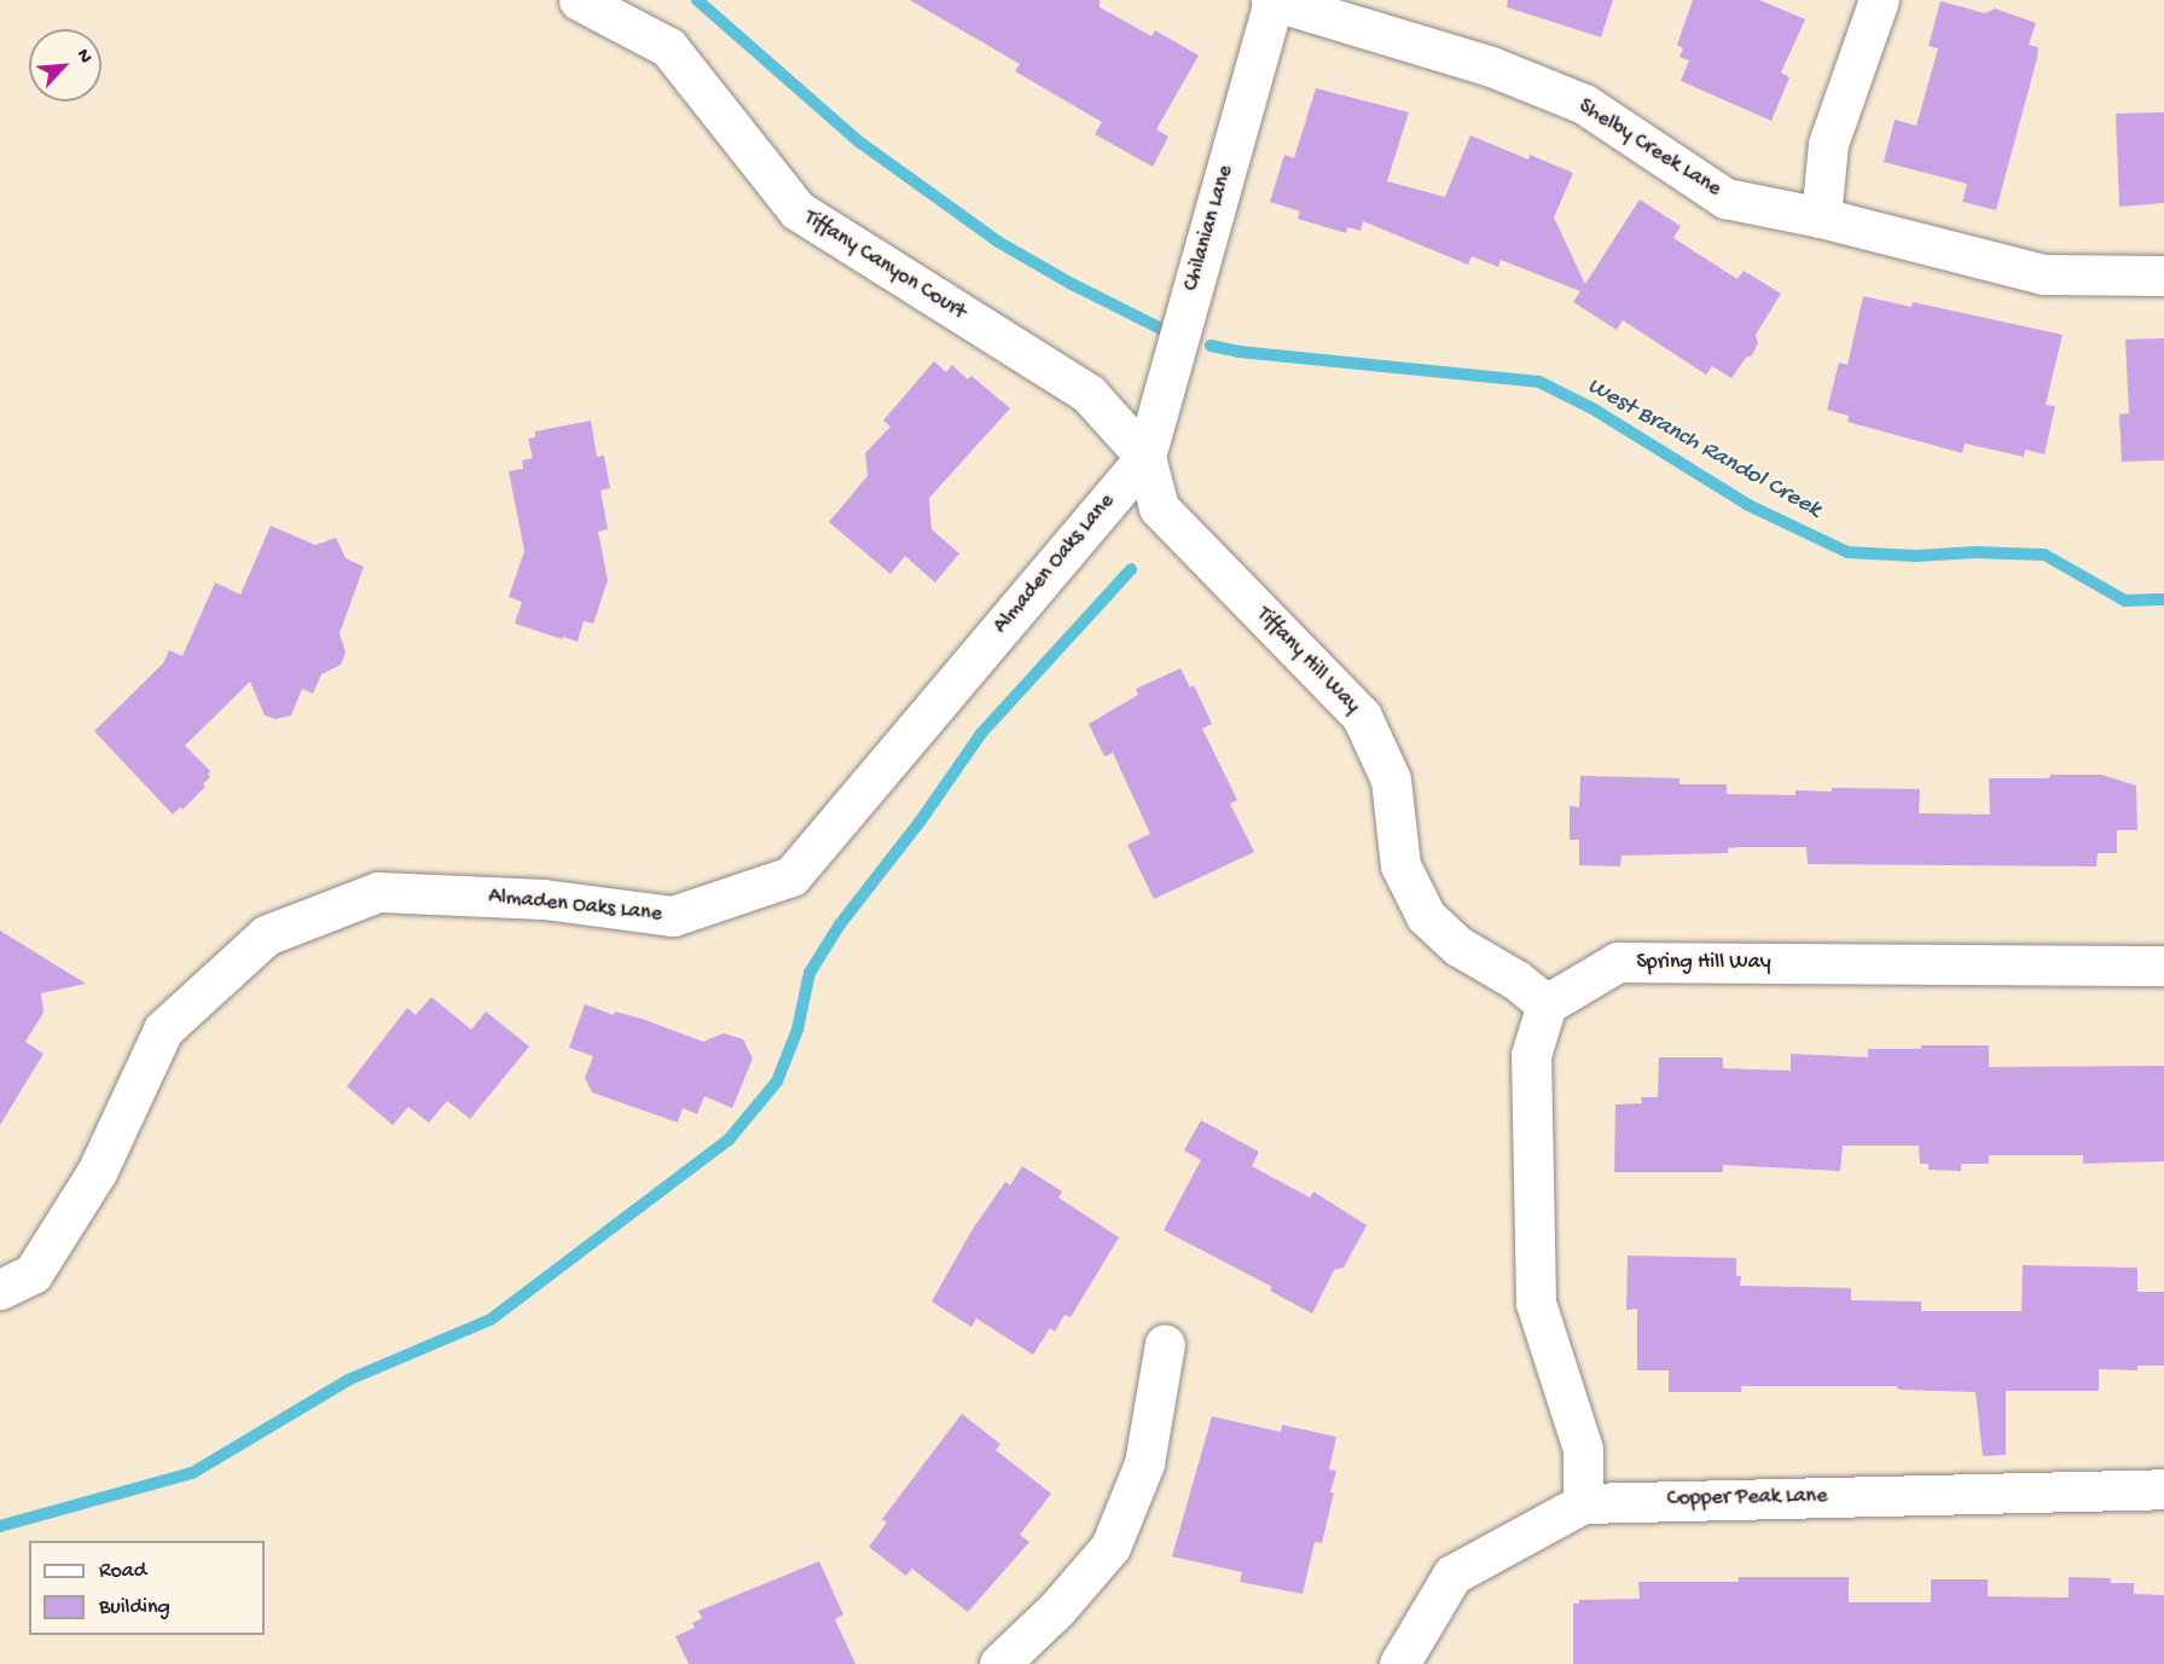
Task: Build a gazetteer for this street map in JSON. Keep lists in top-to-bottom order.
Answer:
{
  "streets": {
    "street": [
      "Shelby Creek Lane",
      "Chilanian Lane",
      "Tiffany Canyon Court",
      "Almaden Oaks Lane",
      "Tiffany Hill Way",
      "Spring Hill Way",
      "Copper Peak Lane"
    ]
  },
  "crossings": [
    ["Shelby Creek Lane", "Chilanian Lane"],
    ["Chilanian Lane", "Tiffany Canyon Court"],
    ["Chilanian Lane", "Almaden Oaks Lane"],
    ["Chilanian Lane", "Tiffany Hill Way"],
    ["Tiffany Canyon Court", "Almaden Oaks Lane"],
    ["Tiffany Canyon Court", "Tiffany Hill Way"],
    ["Almaden Oaks Lane", "Tiffany Hill Way"],
    ["Tiffany Hill Way", "Spring Hill Way"]
  ],
  "water": ["West Branch Randol Creek"],
  "legend": ["Road", "Building"],
  "north": "top right"
}
